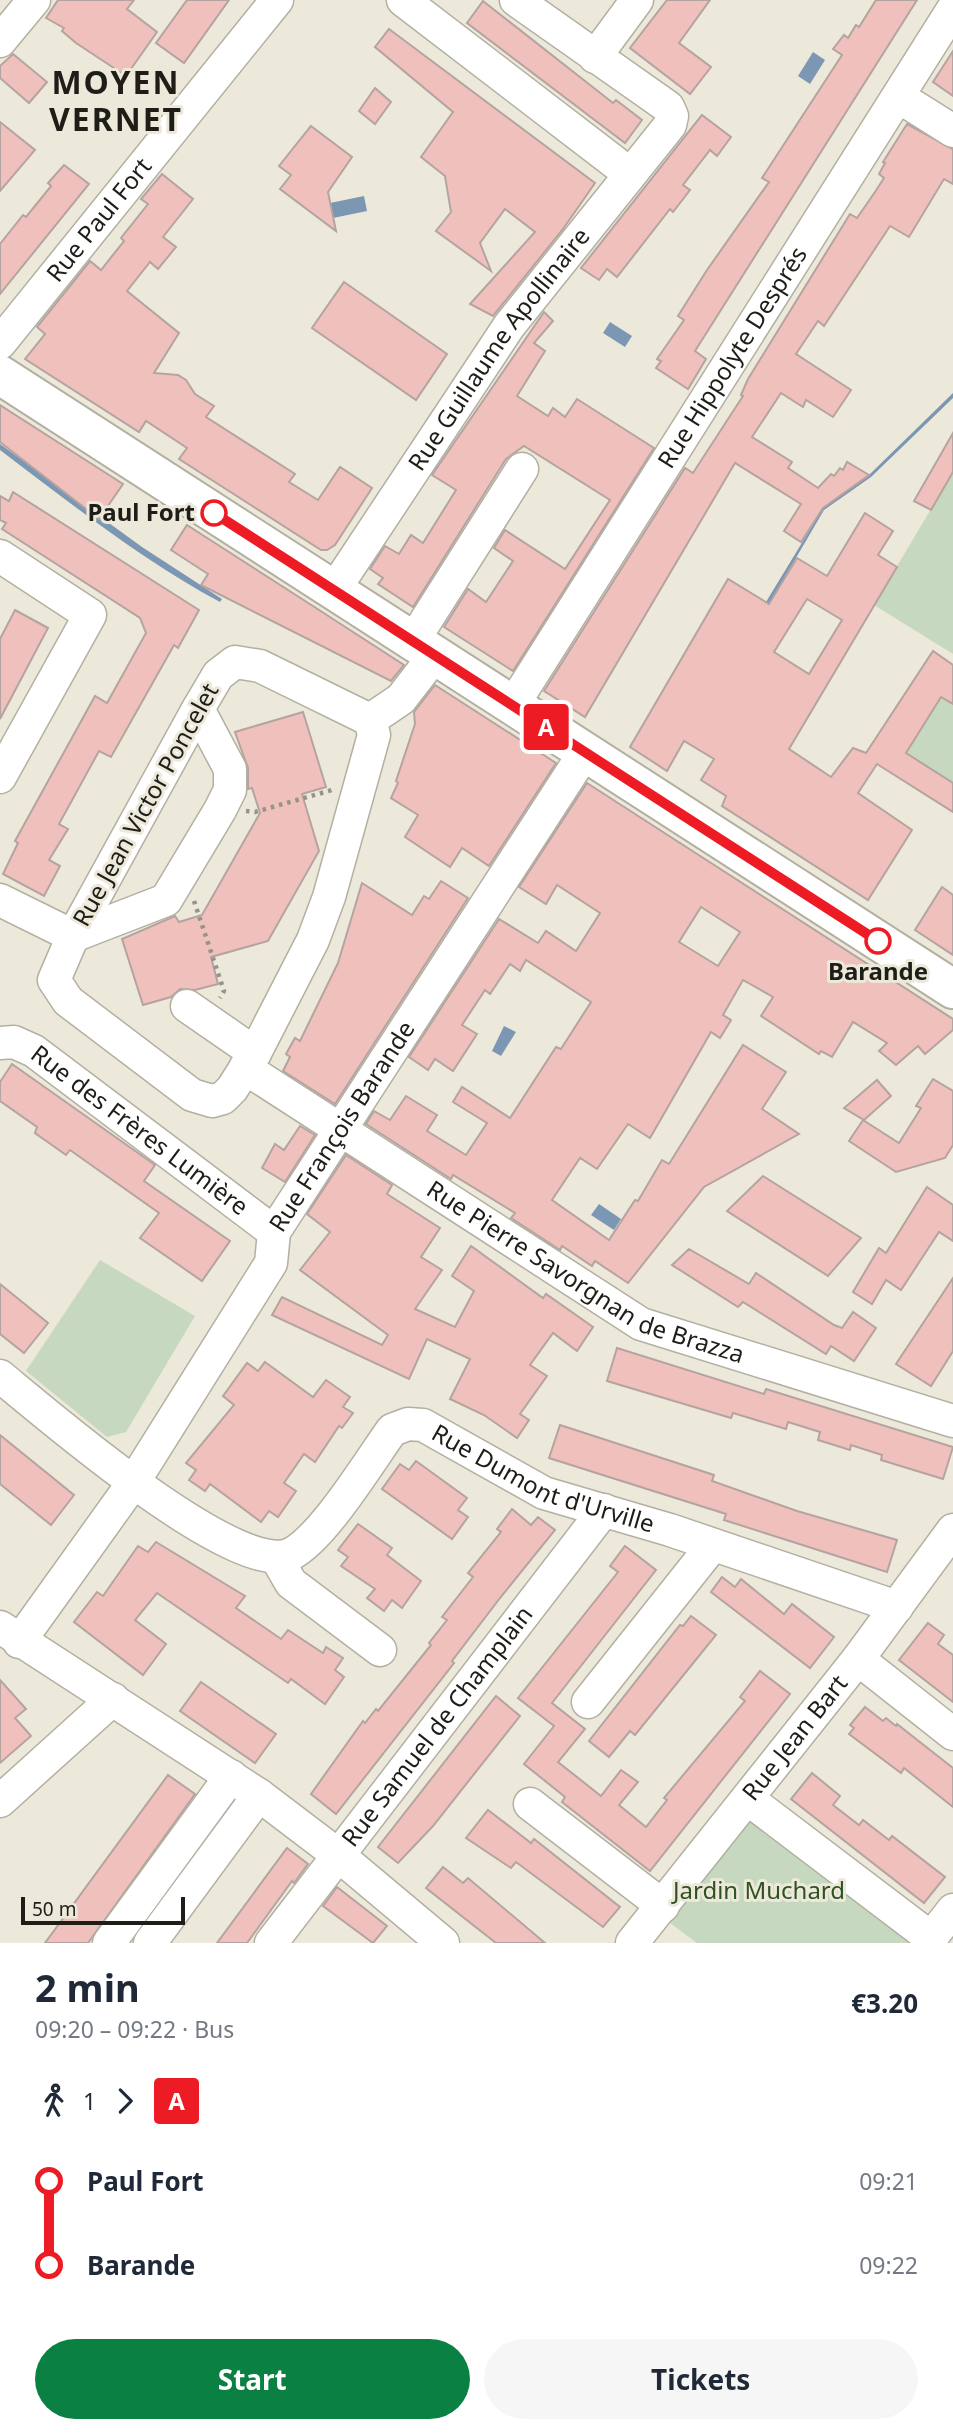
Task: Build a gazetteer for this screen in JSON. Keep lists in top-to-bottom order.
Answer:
{
  "streets": {
    "street": [
      "Rue Paul Fort",
      "Rue Guillaume Apollinaire",
      "Rue Hippolyte Després",
      "Rue Jean Victor Poncelet",
      "Rue François Barande",
      "Rue des Frères Lumière",
      "Rue Pierre Savorgnan de Brazza",
      "Rue Dumont d'Urville",
      "Rue Samuel de Champlain",
      "Rue Jean Bart"
    ]
  },
  "crossings": [
    ["Rue Jean Victor Poncelet", "Rue Pierre Savorgnan de Brazza"],
    ["Rue François Barande", "Rue des Frères Lumière"],
    ["Rue François Barande", "Rue Pierre Savorgnan de Brazza"],
    ["Rue Dumont d'Urville", "Rue Samuel de Champlain"],
    ["Rue Dumont d'Urville", "Rue Jean Bart"]
  ],
  "districts": ["MOYEN VERNET"],
  "parks": ["Jardin Muchard"],
  "places": ["Paul Fort", "Barande"],
  "lines": ["bus line A"],
  "scale_bar": "50 m",
  "page": {
    "on_map": "A",
    "scale": "50 m",
    "heading": ["2 min", "09:20 – 09:22 · Bus", "€3.20"],
    "legs": ["1", "A"],
    "list": [
      {
        "name": "Paul Fort",
        "value": "09:21"
      },
      {
        "name": "Barande",
        "value": "09:22"
      }
    ],
    "buttons": ["Start", "Tickets"]
  }
}
